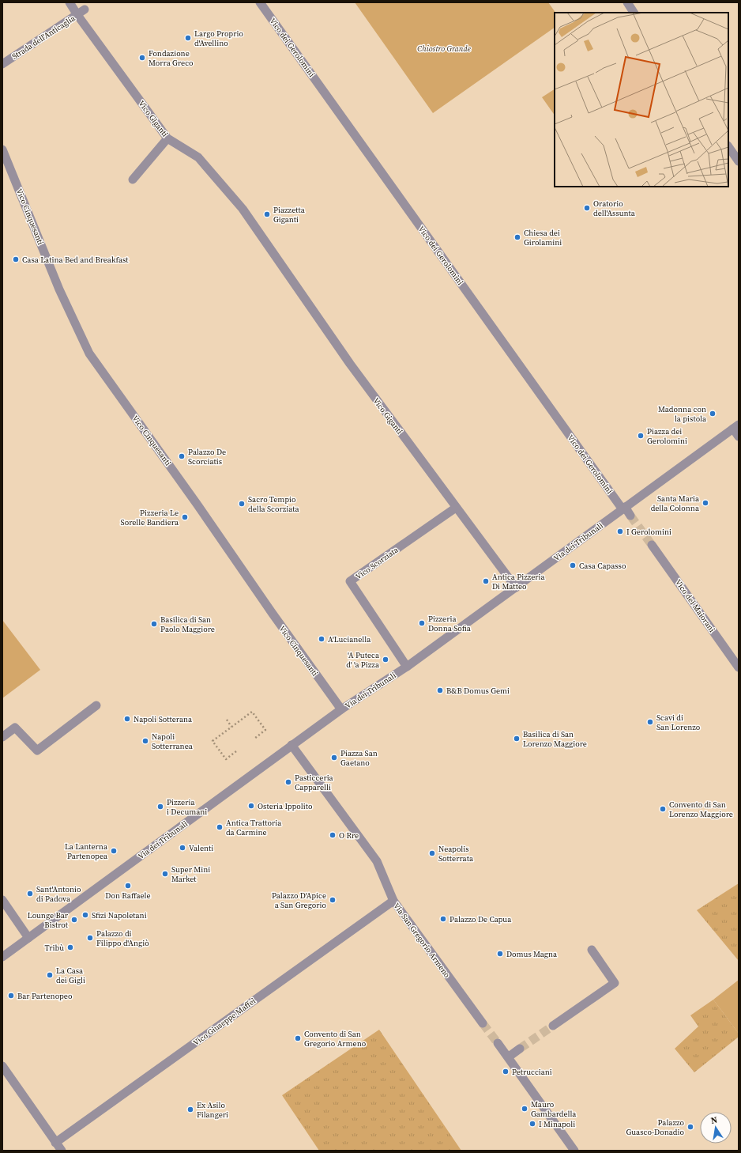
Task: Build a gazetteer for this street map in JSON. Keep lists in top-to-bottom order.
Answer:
{
  "streets": {
    "street": [
      "Strada dell'Anticaglia",
      "Vico dei Gerolomini",
      "Vico Giganti",
      "Vico Cinquesanti",
      "Via dei Tribunali",
      "Vico Scorziata",
      "Vico dei Maiorani",
      "Via San Gregorio Armeno",
      "Vico Giuseppe Maffei"
    ]
  },
  "crossings": [
    ["Strada dell'Anticaglia", "Vico Giganti"],
    ["Vico dei Gerolomini", "Via dei Tribunali"],
    ["Vico Giganti", "Via dei Tribunali"],
    ["Vico Giganti", "Vico Scorziata"],
    ["Vico Cinquesanti", "Via dei Tribunali"],
    ["Via dei Tribunali", "Vico Scorziata"],
    ["Via dei Tribunali", "Via San Gregorio Armeno"],
    ["Via San Gregorio Armeno", "Vico Giuseppe Maffei"]
  ],
  "parks": ["Chiostro Grande"],
  "places": [
    "Largo Proprio d'Avellino",
    "Fondazione Morra Greco",
    "Oratorio dell'Assunta",
    "Piazzetta Giganti",
    "Chiesa dei Girolamini",
    "Casa Latina Bed and Breakfast",
    "Madonna con la pistola",
    "Piazza dei Gerolomini",
    "Palazzo De Scorciatis",
    "Santa Maria della Colonna",
    "Sacro Tempio della Scorziata",
    "Pizzeria Le Sorelle Bandiera",
    "I Gerolomini",
    "Casa Capasso",
    "Antica Pizzeria Di Matteo",
    "Pizzeria Donna Sofia",
    "Basilica di San Paolo Maggiore",
    "A'Lucianella",
    "'A Puteca d' 'a Pizza",
    "B&B Domus Gemi",
    "Napoli Sotterana",
    "Scavi di San Lorenzo",
    "Basilica di San Lorenzo Maggiore",
    "Napoli Sotterranea",
    "Piazza San Gaetano",
    "Pasticceria Capparelli",
    "Osteria Ippolito",
    "Pizzeria i Decumani",
    "Convento di San Lorenzo Maggiore",
    "Antica Trattoria da Carmine",
    "O Rre",
    "Valenti",
    "La Lanterna Partenopea",
    "Neapolis Sotterrata",
    "Super Mini Market",
    "Don Raffaele",
    "Sant'Antonio di Padova",
    "Palazzo D'Apice a San Gregorio",
    "Sfizi Napoletani",
    "Palazzo De Capua",
    "Lounge Bar Bistrot",
    "Palazzo di Filippo d'Angiò",
    "Tribù",
    "Domus Magna",
    "La Casa dei Gigli",
    "Bar Partenopeo",
    "Convento di San Gregorio Armeno",
    "Petrucciani",
    "Mauro Gambardella",
    "Ex Asilo Filangeri",
    "I Minapoli",
    "Palazzo Guasco-Donadio"
  ],
  "north": "top"
}
